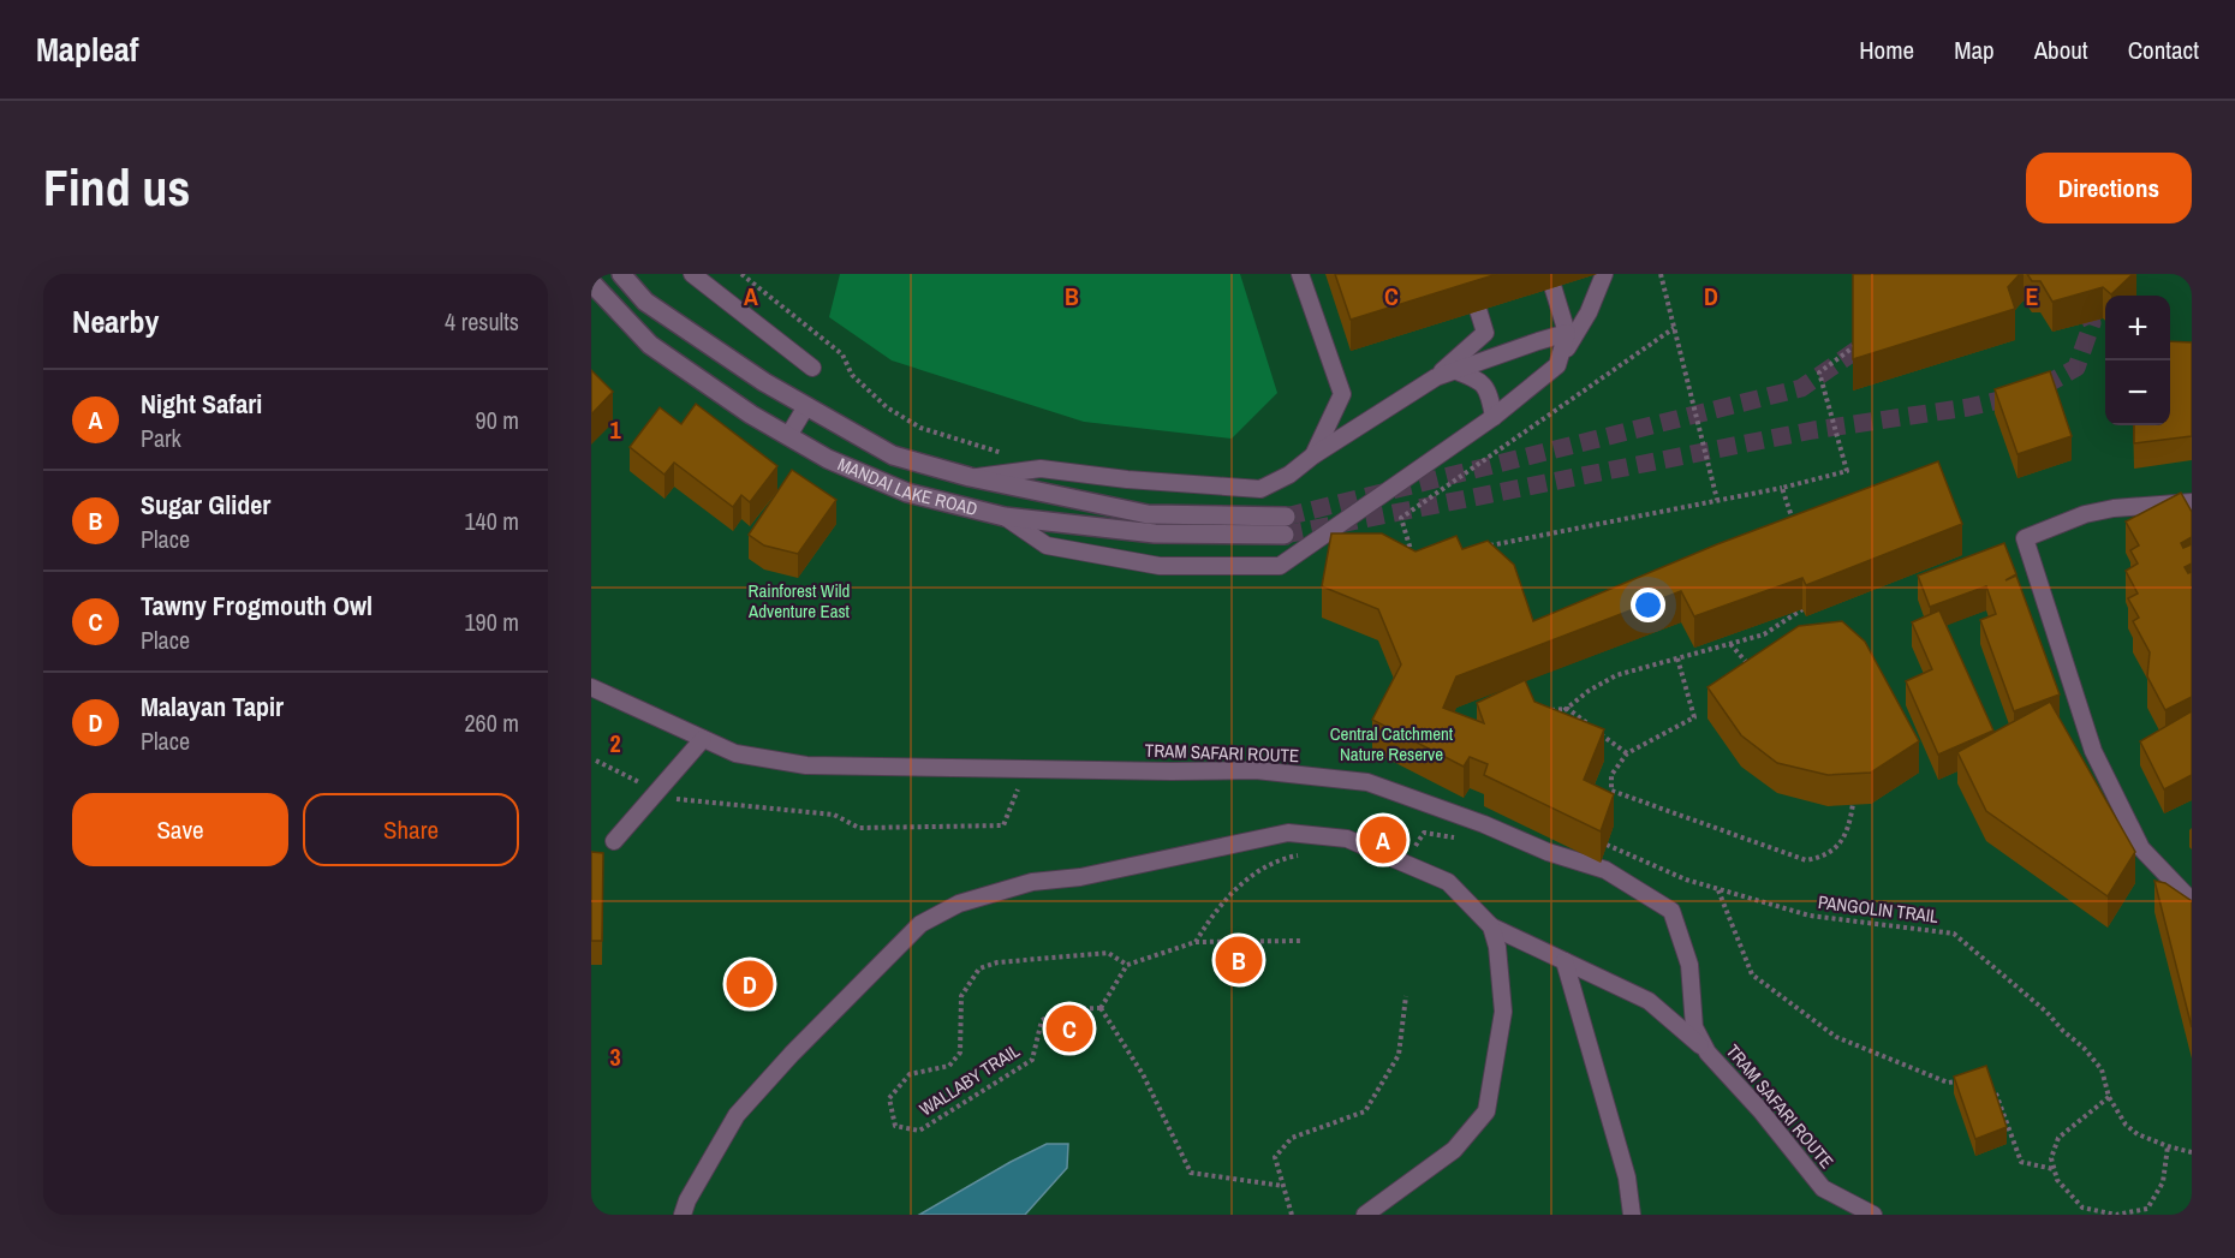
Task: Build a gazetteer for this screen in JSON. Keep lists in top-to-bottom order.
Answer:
{
  "streets": {
    "street": ["MANDAI LAKE ROAD"],
    "lane": ["TRAM SAFARI ROUTE"],
    "path": ["PANGOLIN TRAIL", "WALLABY TRAIL"]
  },
  "parks": ["Rainforest Wild Adventure East", "Central Catchment Nature Reserve"],
  "page": {
    "header": "Mapleaf",
    "nav": [
      "Home",
      "Map",
      "About",
      "Contact"
    ],
    "buttons": [
      "Directions",
      ["Save", "Share"]
    ],
    "title": "Find us",
    "heading": ["Nearby", "4 results"],
    "map_buttons": ["+", "−"],
    "list": [
      {
        "mark": "A",
        "name": "Night Safari",
        "note": "Park",
        "value": "90 m"
      },
      {
        "mark": "B",
        "name": "Sugar Glider",
        "note": "Place",
        "value": "140 m"
      },
      {
        "mark": "C",
        "name": "Tawny Frogmouth Owl",
        "note": "Place",
        "value": "190 m"
      },
      {
        "mark": "D",
        "name": "Malayan Tapir",
        "note": "Place",
        "value": "260 m"
      }
    ],
    "pins": [
      "A",
      "B",
      "D",
      "C"
    ]
  },
  "grid": {
    "columns": [
      "A",
      "B",
      "C",
      "D",
      "E"
    ],
    "rows": ["1", "2", "3"]
  }
}
